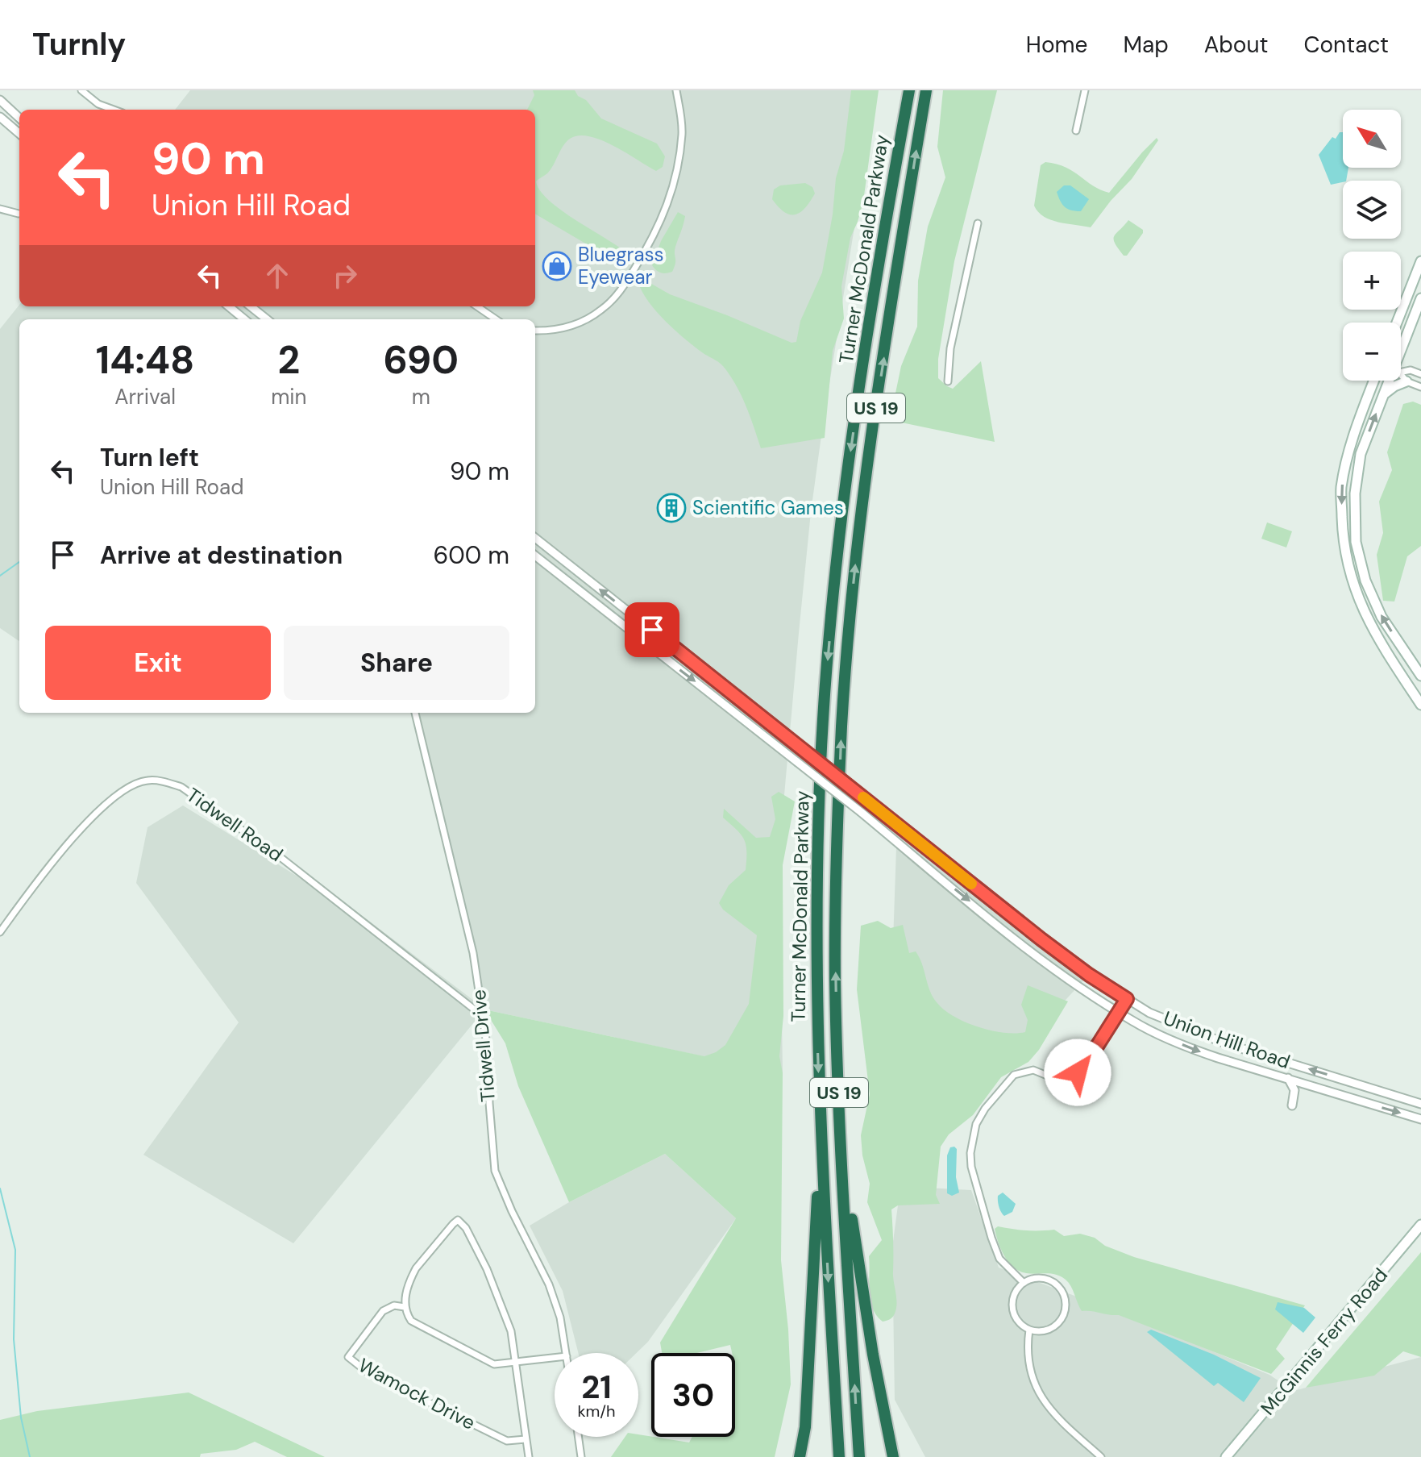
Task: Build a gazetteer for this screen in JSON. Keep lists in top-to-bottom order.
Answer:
{
  "streets": {
    "highway": ["Turner McDonald Parkway", "US 19"],
    "main road": ["McGinnis Ferry Road"],
    "street": [
      "Tidwell Road",
      "Union Hill Road",
      "Tidwell Drive",
      "Wamock Drive"
    ]
  },
  "crossings": [
    ["Tidwell Road", "Tidwell Drive"]
  ],
  "places": {
    "shop": ["Bluegrass Eyewear"],
    "building": ["Scientific Games"]
  },
  "north": "top left",
  "page": {
    "header": "Turnly",
    "nav": [
      "Home",
      "Map",
      "About",
      "Contact"
    ],
    "map_buttons": ["+", "−"],
    "turn": ["90 m", "Union Hill Road"],
    "eta": [
      "14:48",
      "Arrival",
      "2",
      "min",
      "690",
      "m"
    ],
    "list": [
      {
        "name": "Turn left",
        "note": "Union Hill Road",
        "value": "90 m"
      },
      {
        "name": "Arrive at destination",
        "value": "600 m"
      }
    ],
    "buttons": ["Exit", "Share"],
    "speed": "21 km/h",
    "limit": "30"
  }
}
